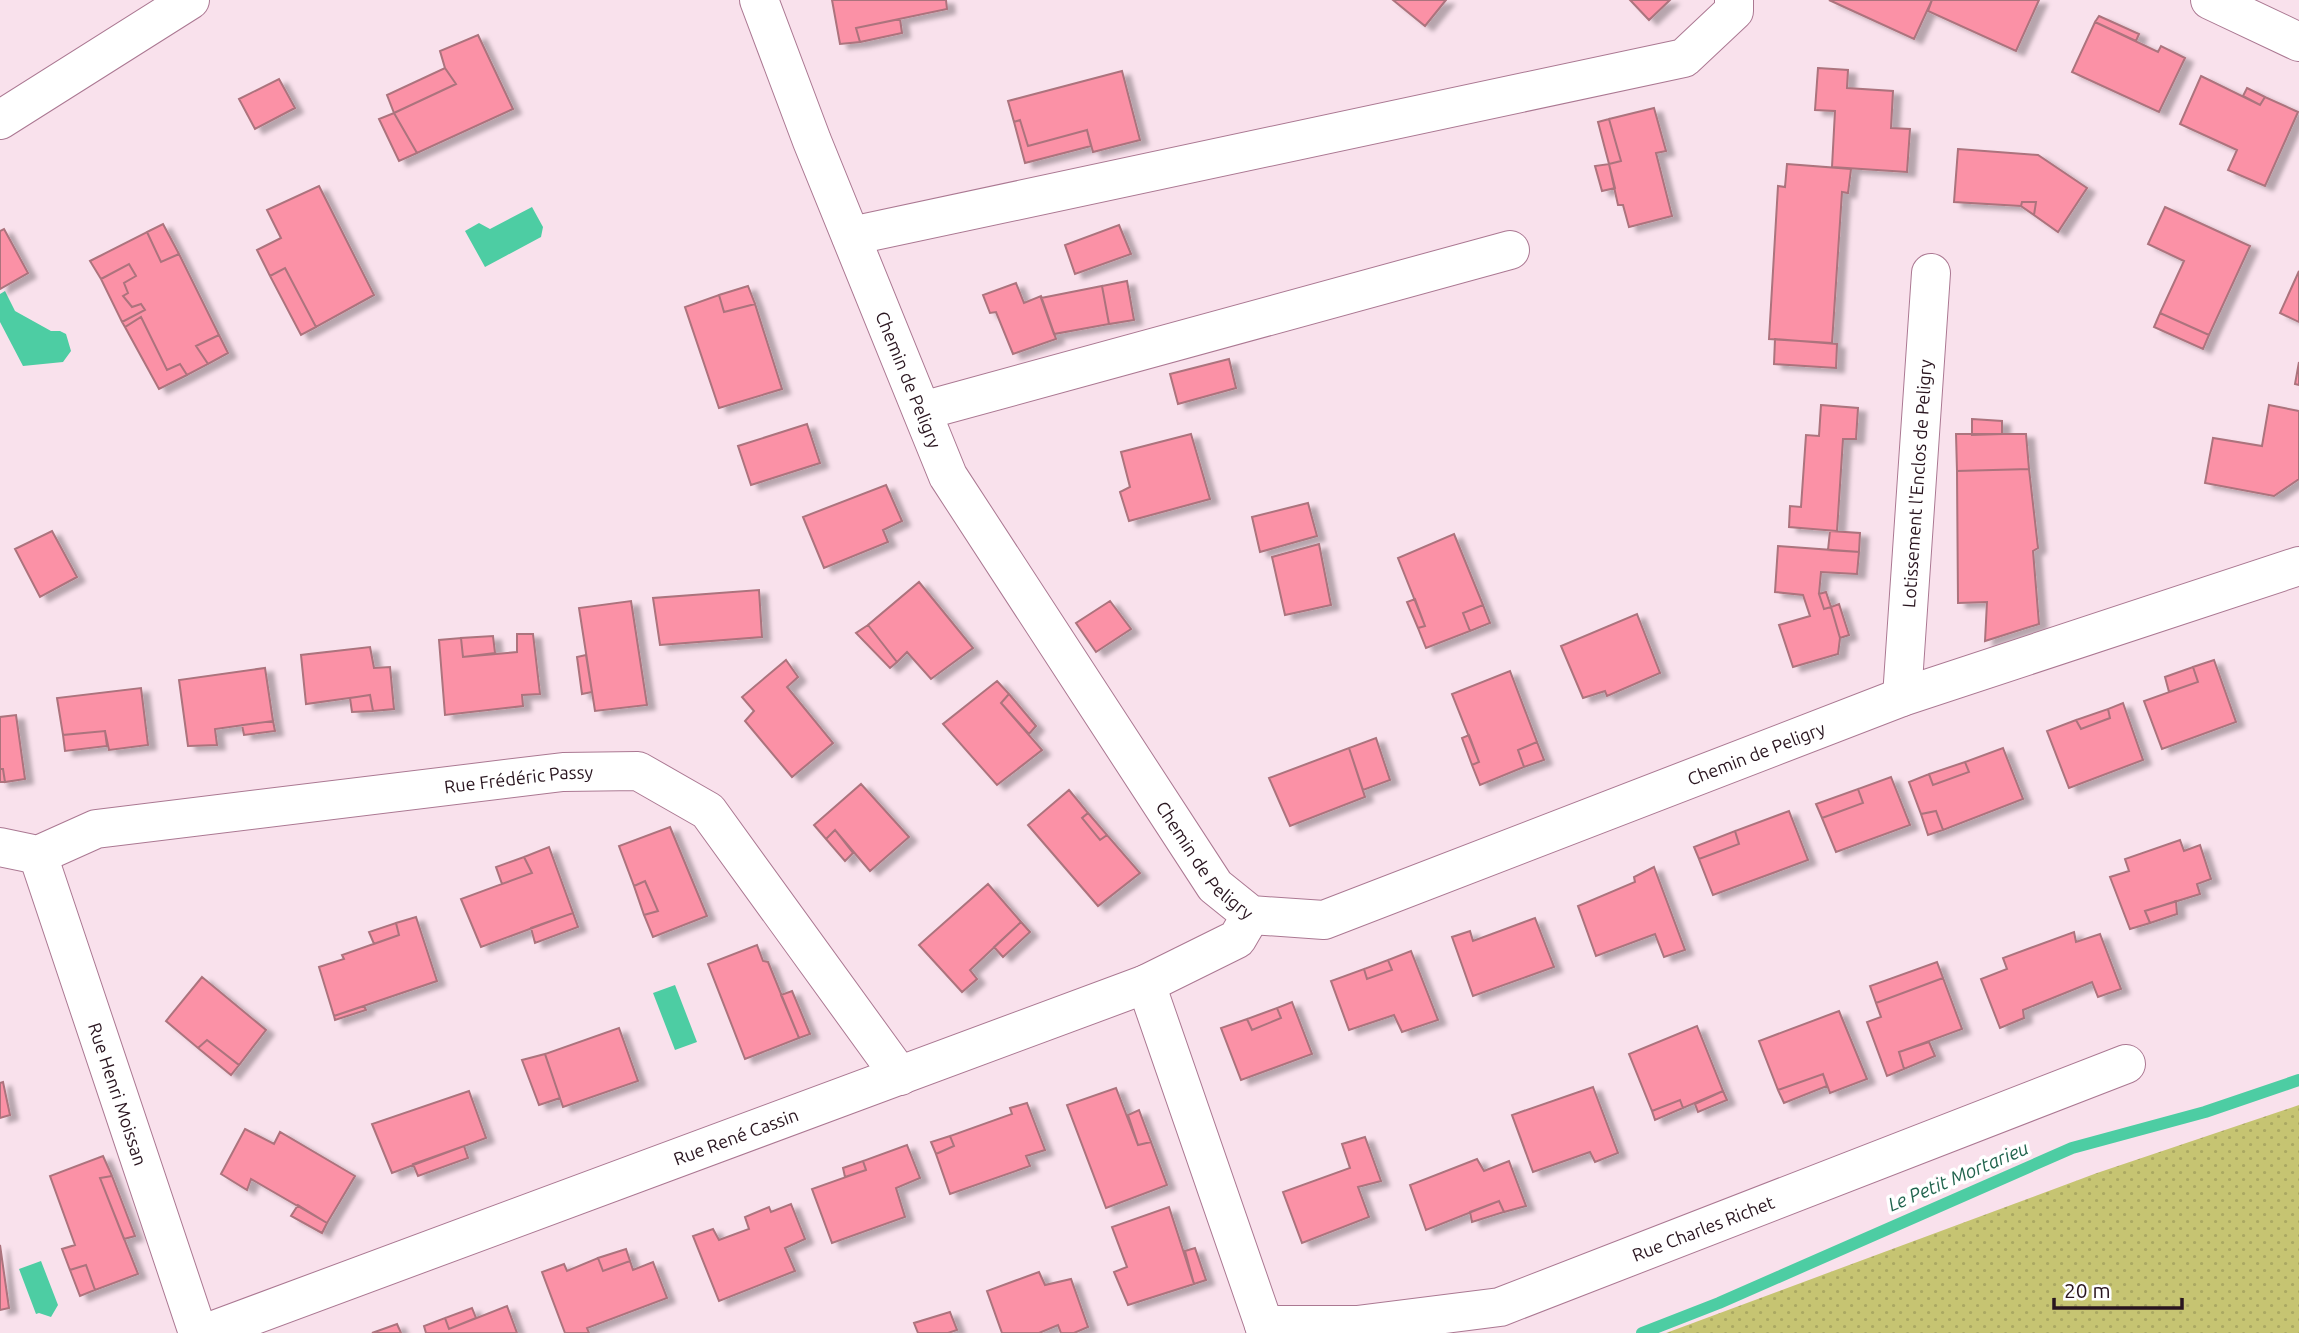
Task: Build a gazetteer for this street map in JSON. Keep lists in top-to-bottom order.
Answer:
{
  "streets": {
    "street": [
      "Chemin de Peligry",
      "Lotissement l'Enclos de Peligry",
      "Rue Frédéric Passy",
      "Rue Henri Moissan",
      "Rue René Cassin",
      "Rue Charles Richet"
    ]
  },
  "crossings": [
    ["Chemin de Peligry", "Lotissement l'Enclos de Peligry"],
    ["Chemin de Peligry", "Rue René Cassin"],
    ["Rue Frédéric Passy", "Rue Henri Moissan"],
    ["Rue Frédéric Passy", "Rue René Cassin"]
  ],
  "water": ["Le Petit Mortarieu"],
  "scale_bar": "20 m"
}
